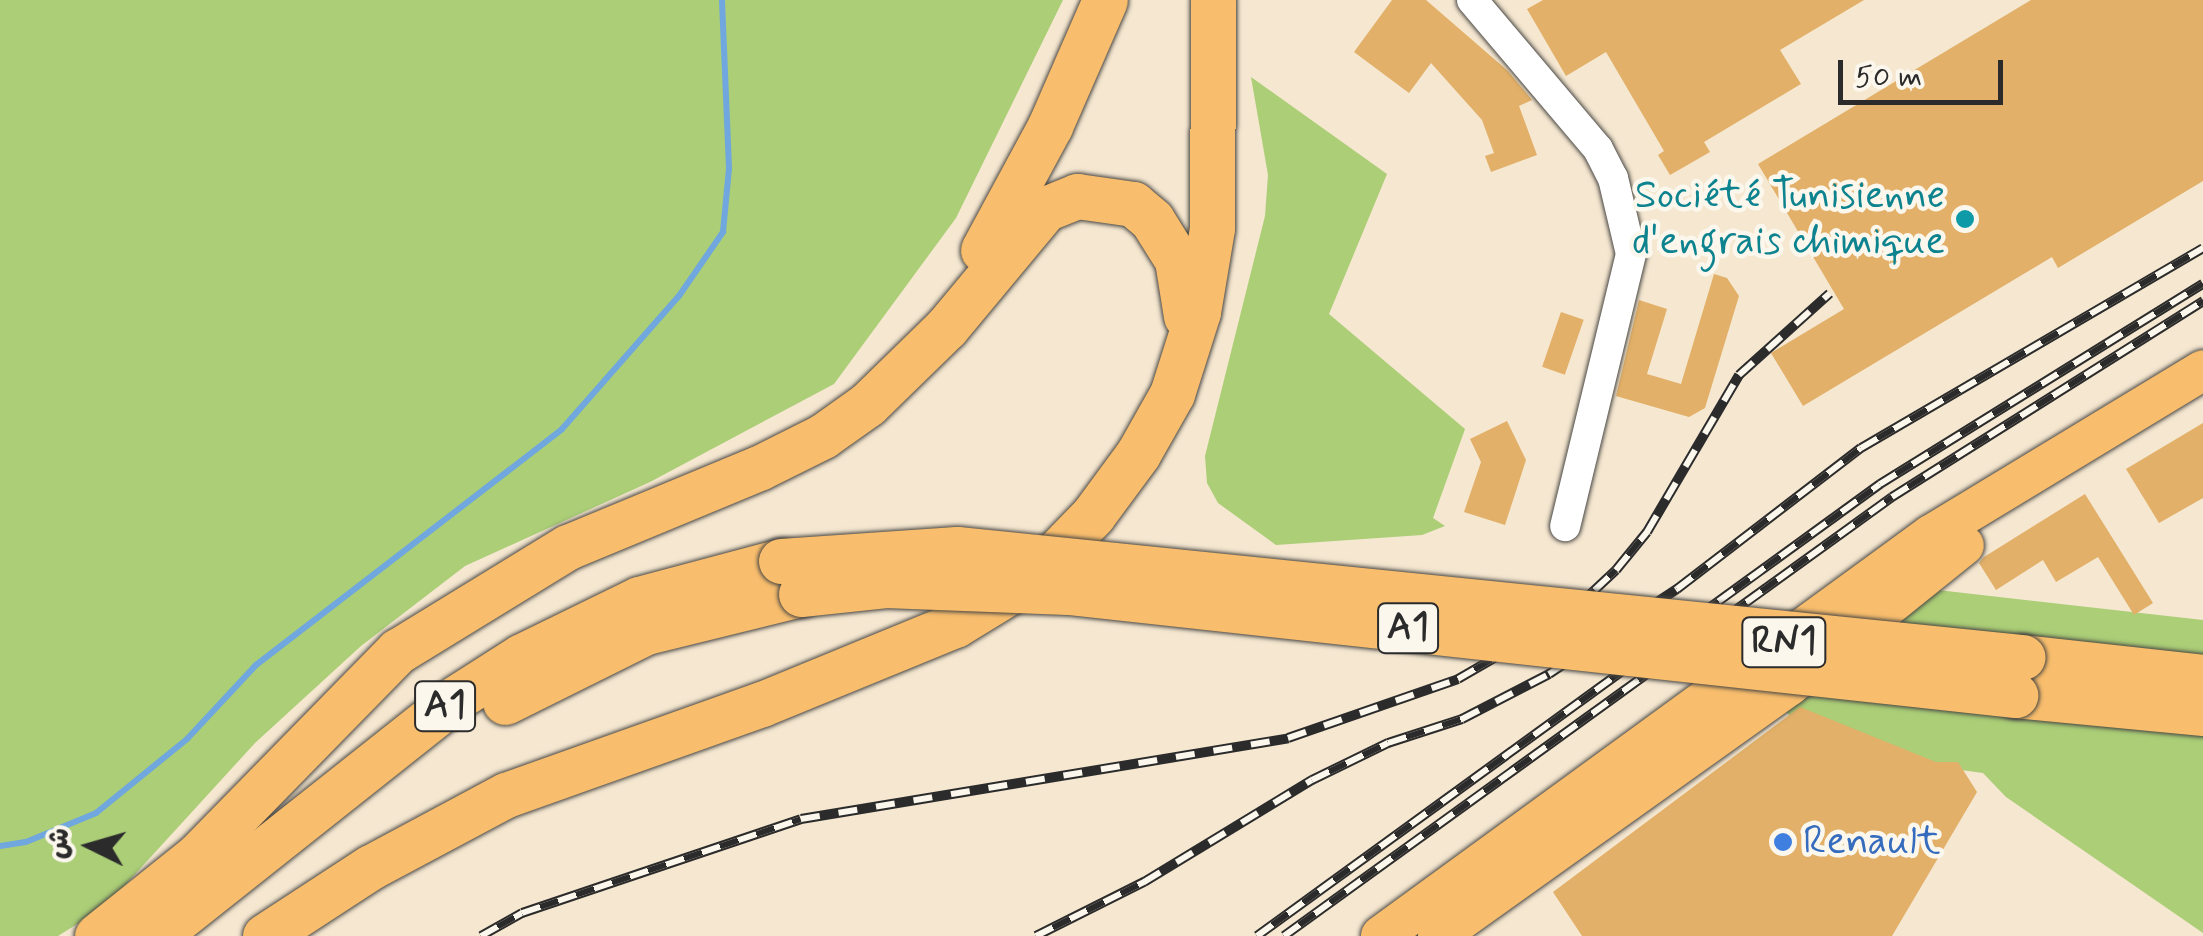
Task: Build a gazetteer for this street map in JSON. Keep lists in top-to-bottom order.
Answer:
{
  "streets": {
    "highway": ["A1"],
    "main road": ["RN1"]
  },
  "places": ["Société Tunisienne d'engrais chimique", "Renault"],
  "scale_bar": "50 m",
  "north": "left"
}
